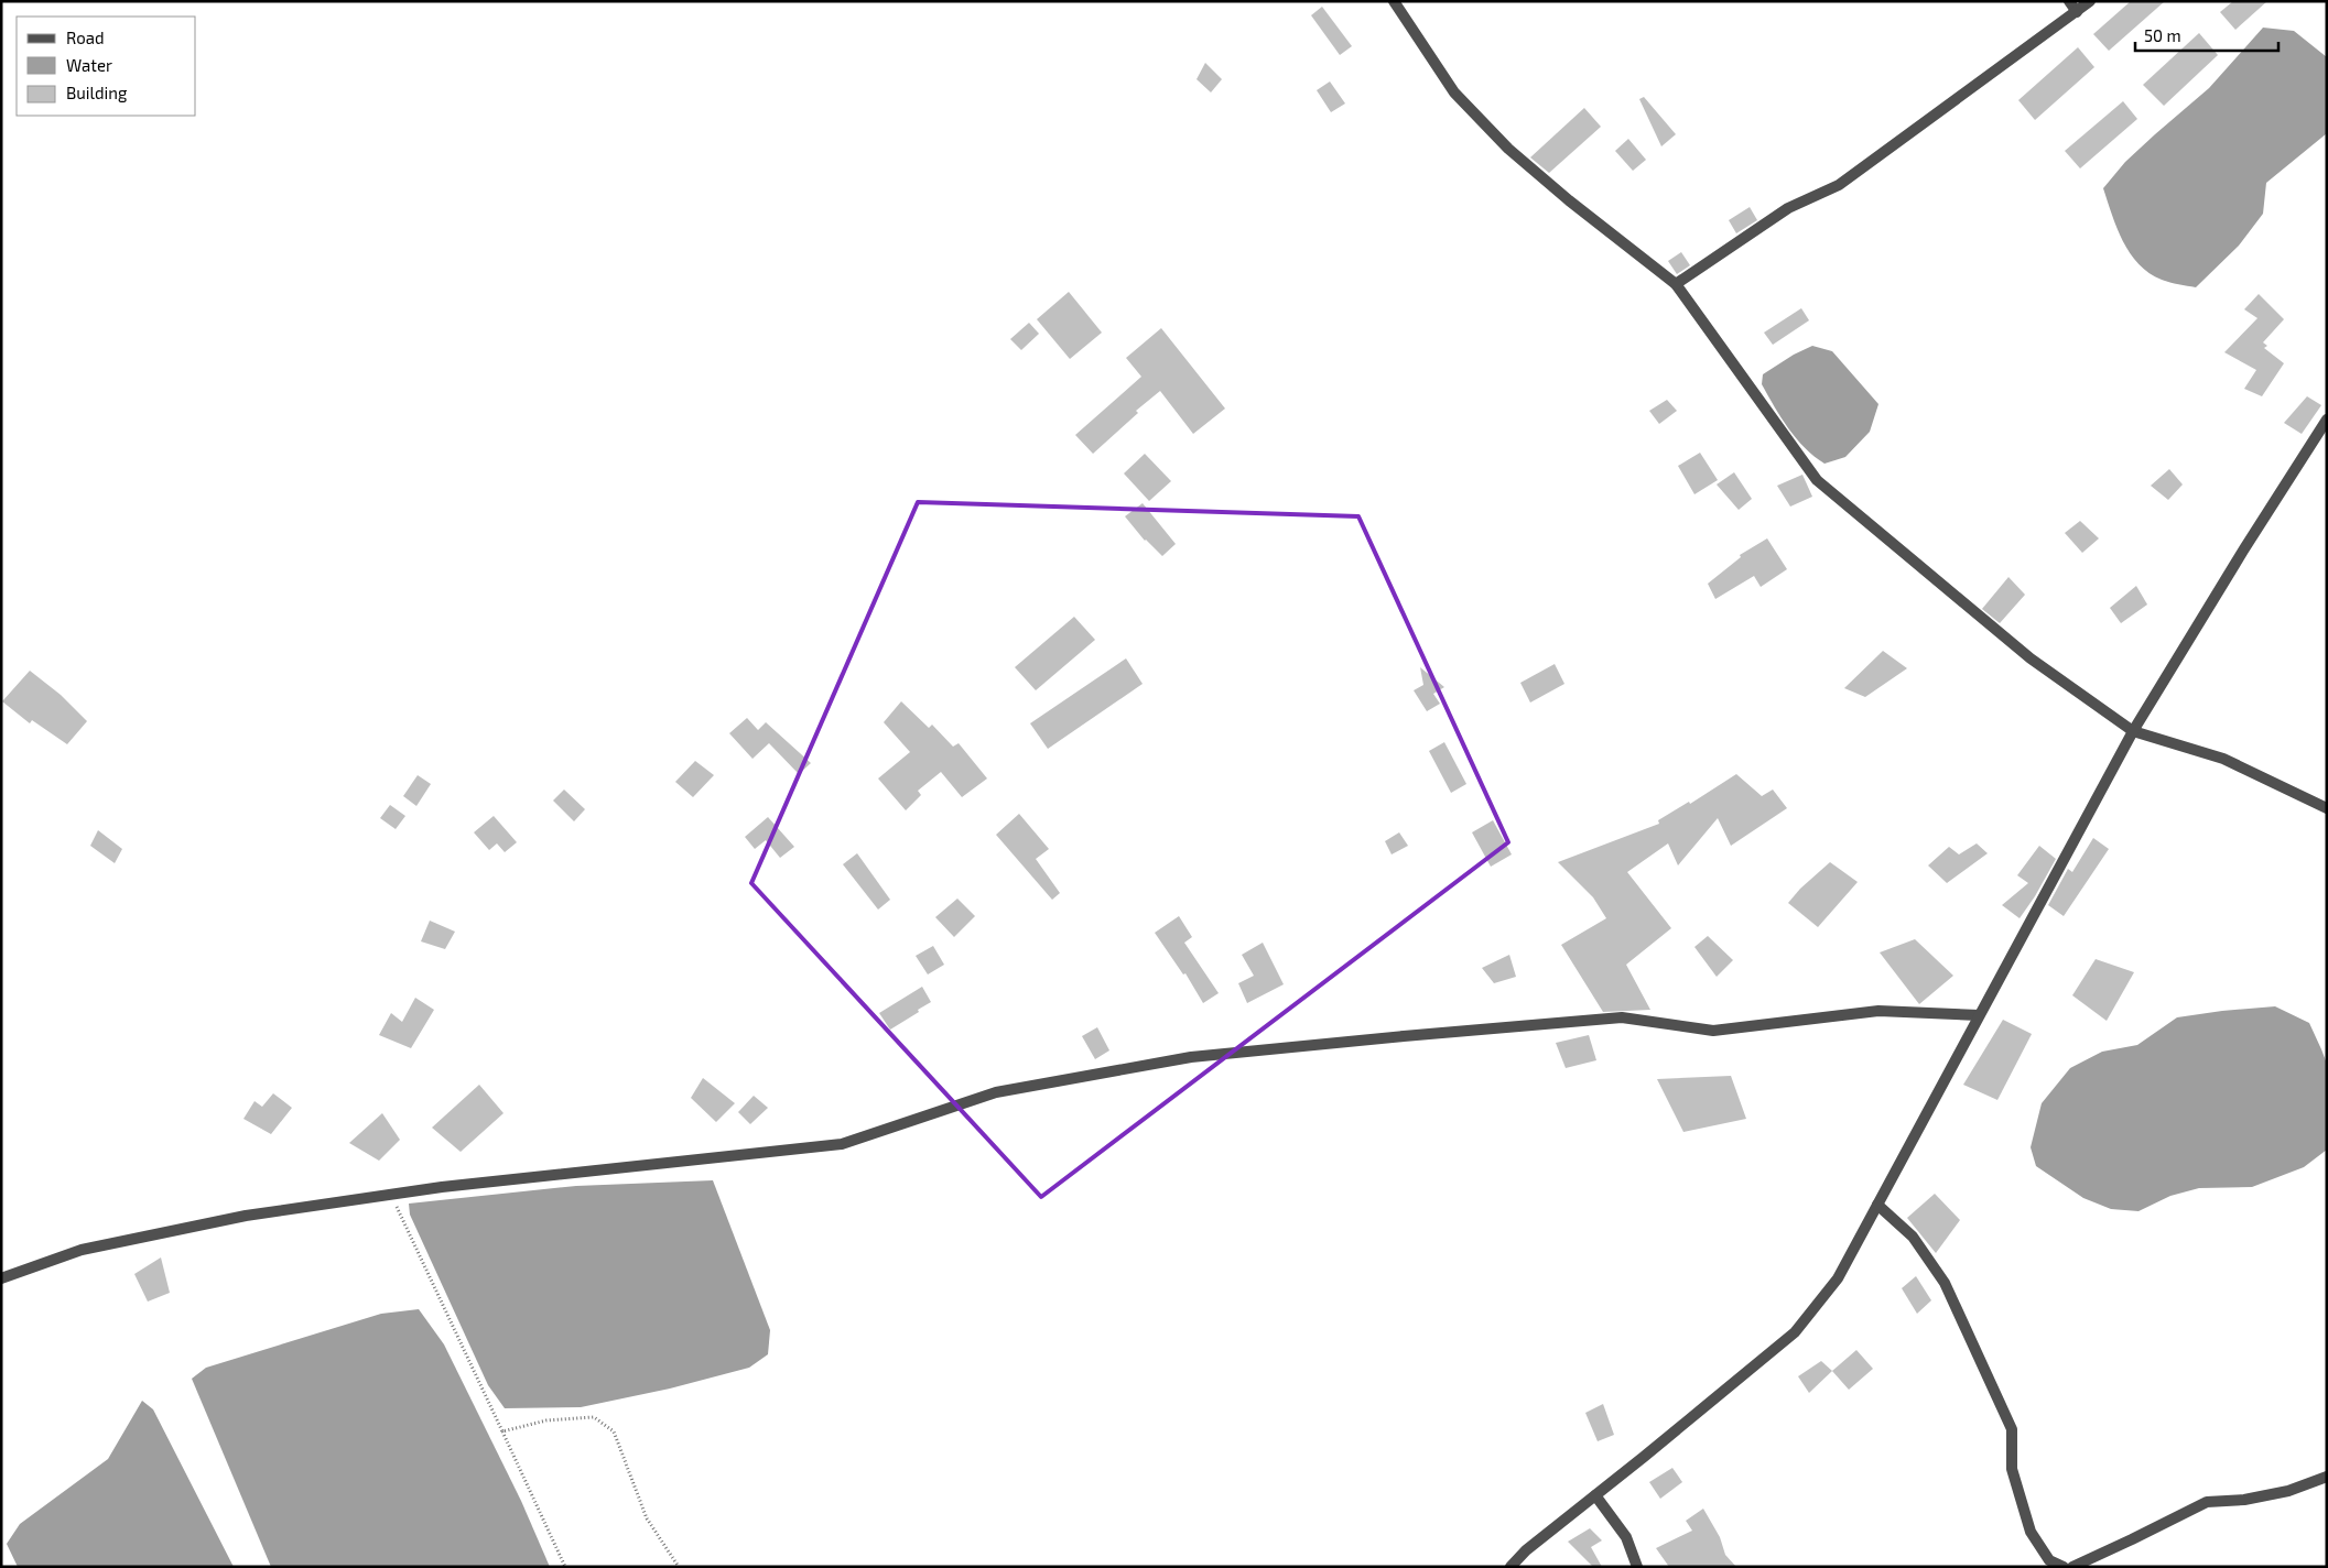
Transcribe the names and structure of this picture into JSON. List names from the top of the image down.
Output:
{
  "legend": ["Road", "Water", "Building"],
  "scale_bar": "50 m"
}
